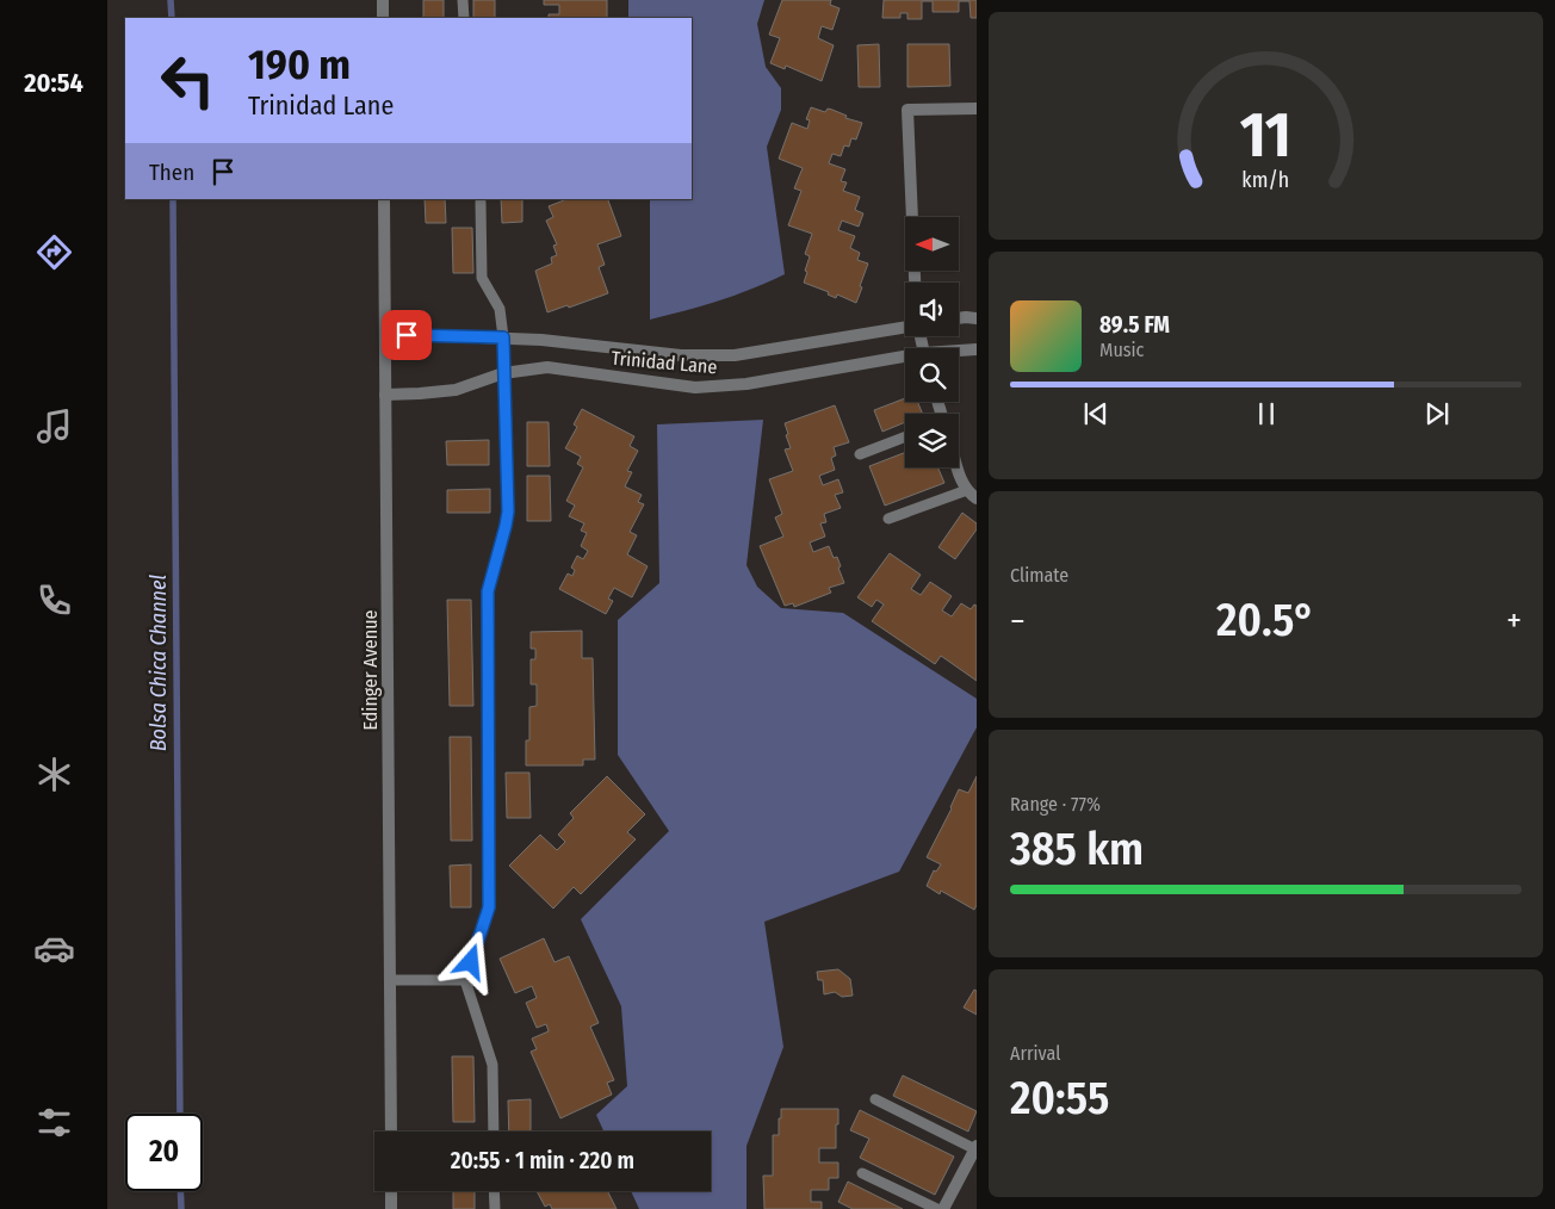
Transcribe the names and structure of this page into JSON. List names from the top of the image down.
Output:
{
  "streets": {
    "street": ["Trinidad Lane", "Edinger Avenue"]
  },
  "crossings": [
    ["Trinidad Lane", "Edinger Avenue"]
  ],
  "water": ["Bolsa Chica Channel"],
  "north": "left",
  "page": {
    "tabs": "20:54",
    "turn": ["190 m", "Trinidad Lane"],
    "then": "Then",
    "song": ["89.5 FM", "Music"],
    "tile": [
      "Climate",
      ["Range · 77%", "385 km"],
      ["Arrival", "20:55"]
    ],
    "heat": ["−", "20.5°", "+"],
    "limit": "20",
    "trip": "20:55 · 1 min · 220 m",
    "gauge": ["11", "km/h"]
  }
}
